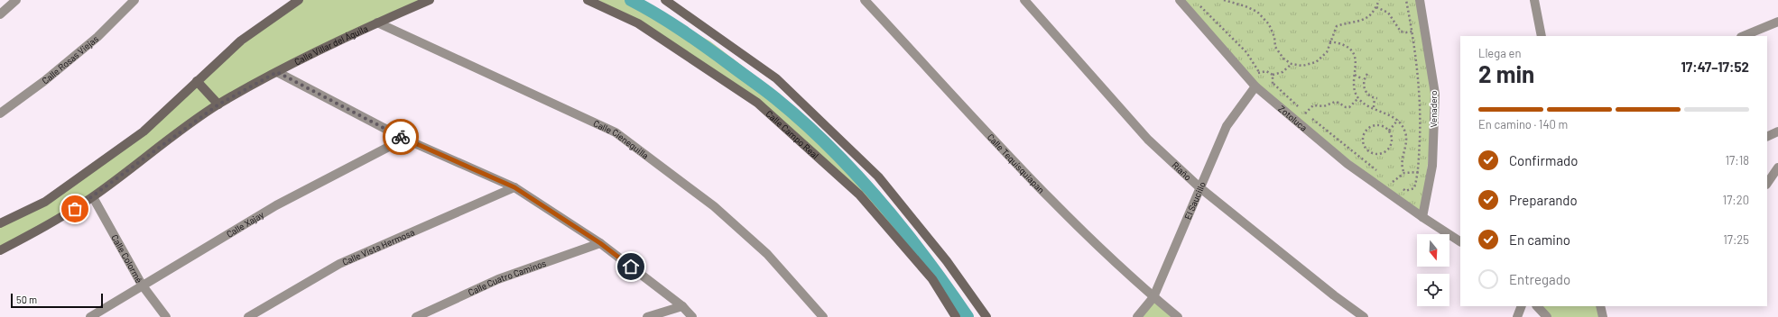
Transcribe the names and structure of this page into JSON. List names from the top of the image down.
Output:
{
  "streets": {
    "street": [
      "Calle Villar del Águila",
      "Calle Rosas Viejas",
      "Venadero",
      "Zotoluca",
      "Calle Campo Real",
      "Calle Cieneguilla",
      "Calle Tequisquiapan",
      "Riaño",
      "El Saucillo",
      "Calle Xajay",
      "Calle Vista Hermosa",
      "Calle Colormé",
      "Calle Cuatro Caminos"
    ]
  },
  "crossings": [
    ["Calle Villar del Águila", "Calle Cieneguilla"],
    ["Calle Villar del Águila", "Calle Colormé"],
    ["Venadero", "Zotoluca"],
    ["Zotoluca", "El Saucillo"],
    ["Calle Tequisquiapan", "El Saucillo"],
    ["Riaño", "El Saucillo"],
    ["Calle Xajay", "Calle Colormé"]
  ],
  "scale_bar": "50 m",
  "north": "bottom",
  "page": {
    "heading": ["2 min", "Llega en", "17:47–17:52"],
    "bar": "En camino · 140 m",
    "list": [
      ["Confirmado", "17:18"],
      ["Preparando", "17:20"],
      ["En camino", "17:25"],
      "Entregado"
    ],
    "scale": "50 m"
  }
}
